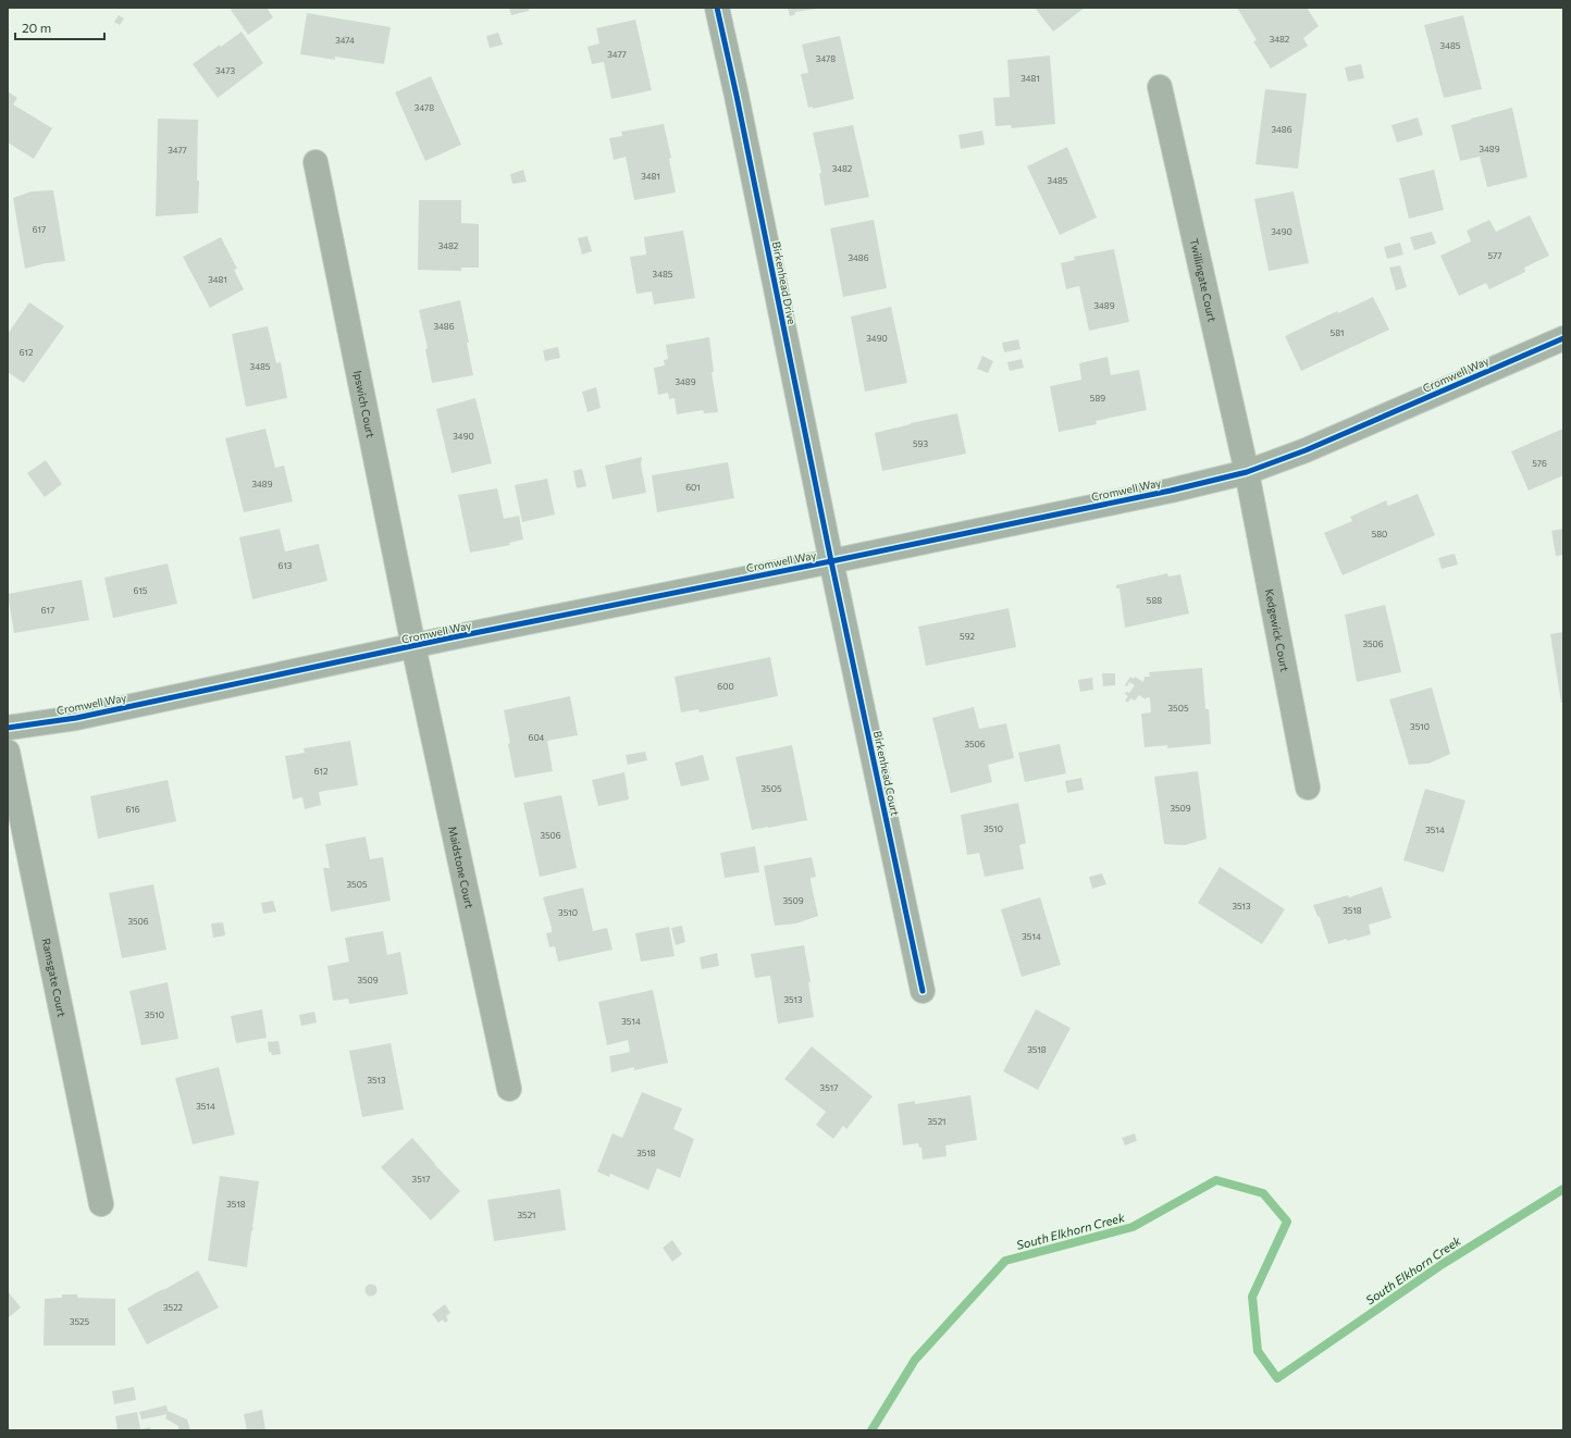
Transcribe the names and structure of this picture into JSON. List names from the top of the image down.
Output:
{
  "streets": {
    "street": [
      "Twillingate Court",
      "Birkenhead Drive",
      "Cromwell Way",
      "Ipswich Court",
      "Kedgewick Court",
      "Birkenhead Court",
      "Maidstone Court",
      "Ramsgate Court"
    ]
  },
  "crossings": [
    ["Twillingate Court", "Cromwell Way"],
    ["Twillingate Court", "Kedgewick Court"],
    ["Birkenhead Drive", "Cromwell Way"],
    ["Birkenhead Drive", "Birkenhead Court"],
    ["Cromwell Way", "Ipswich Court"],
    ["Cromwell Way", "Kedgewick Court"],
    ["Cromwell Way", "Birkenhead Court"],
    ["Cromwell Way", "Maidstone Court"],
    ["Ipswich Court", "Maidstone Court"]
  ],
  "water": ["South Elkhorn Creek"],
  "house_numbers": [
    "3482",
    "3474",
    "3485",
    "3477",
    "3478",
    "3473",
    "3481",
    "3478",
    "3486",
    "3489",
    "3477",
    "3482",
    "3481",
    "3485",
    "617",
    "3490",
    "3482",
    "577",
    "3486",
    "3485",
    "3481",
    "3489",
    "3486",
    "581",
    "3490",
    "612",
    "3485",
    "3489",
    "589",
    "3490",
    "593",
    "576",
    "3489",
    "601",
    "580",
    "613",
    "615",
    "588",
    "617",
    "592",
    "3506",
    "600",
    "3505",
    "3510",
    "604",
    "3506",
    "612",
    "3505",
    "3509",
    "616",
    "3510",
    "3514",
    "3506",
    "3505",
    "3509",
    "3513",
    "3518",
    "3510",
    "3506",
    "3514",
    "3509",
    "3513",
    "3510",
    "3514",
    "3518",
    "3513",
    "3517",
    "3514",
    "3521",
    "3518",
    "3517",
    "3518",
    "3521",
    "3522",
    "3525"
  ],
  "scale_bar": "20 m"
}
